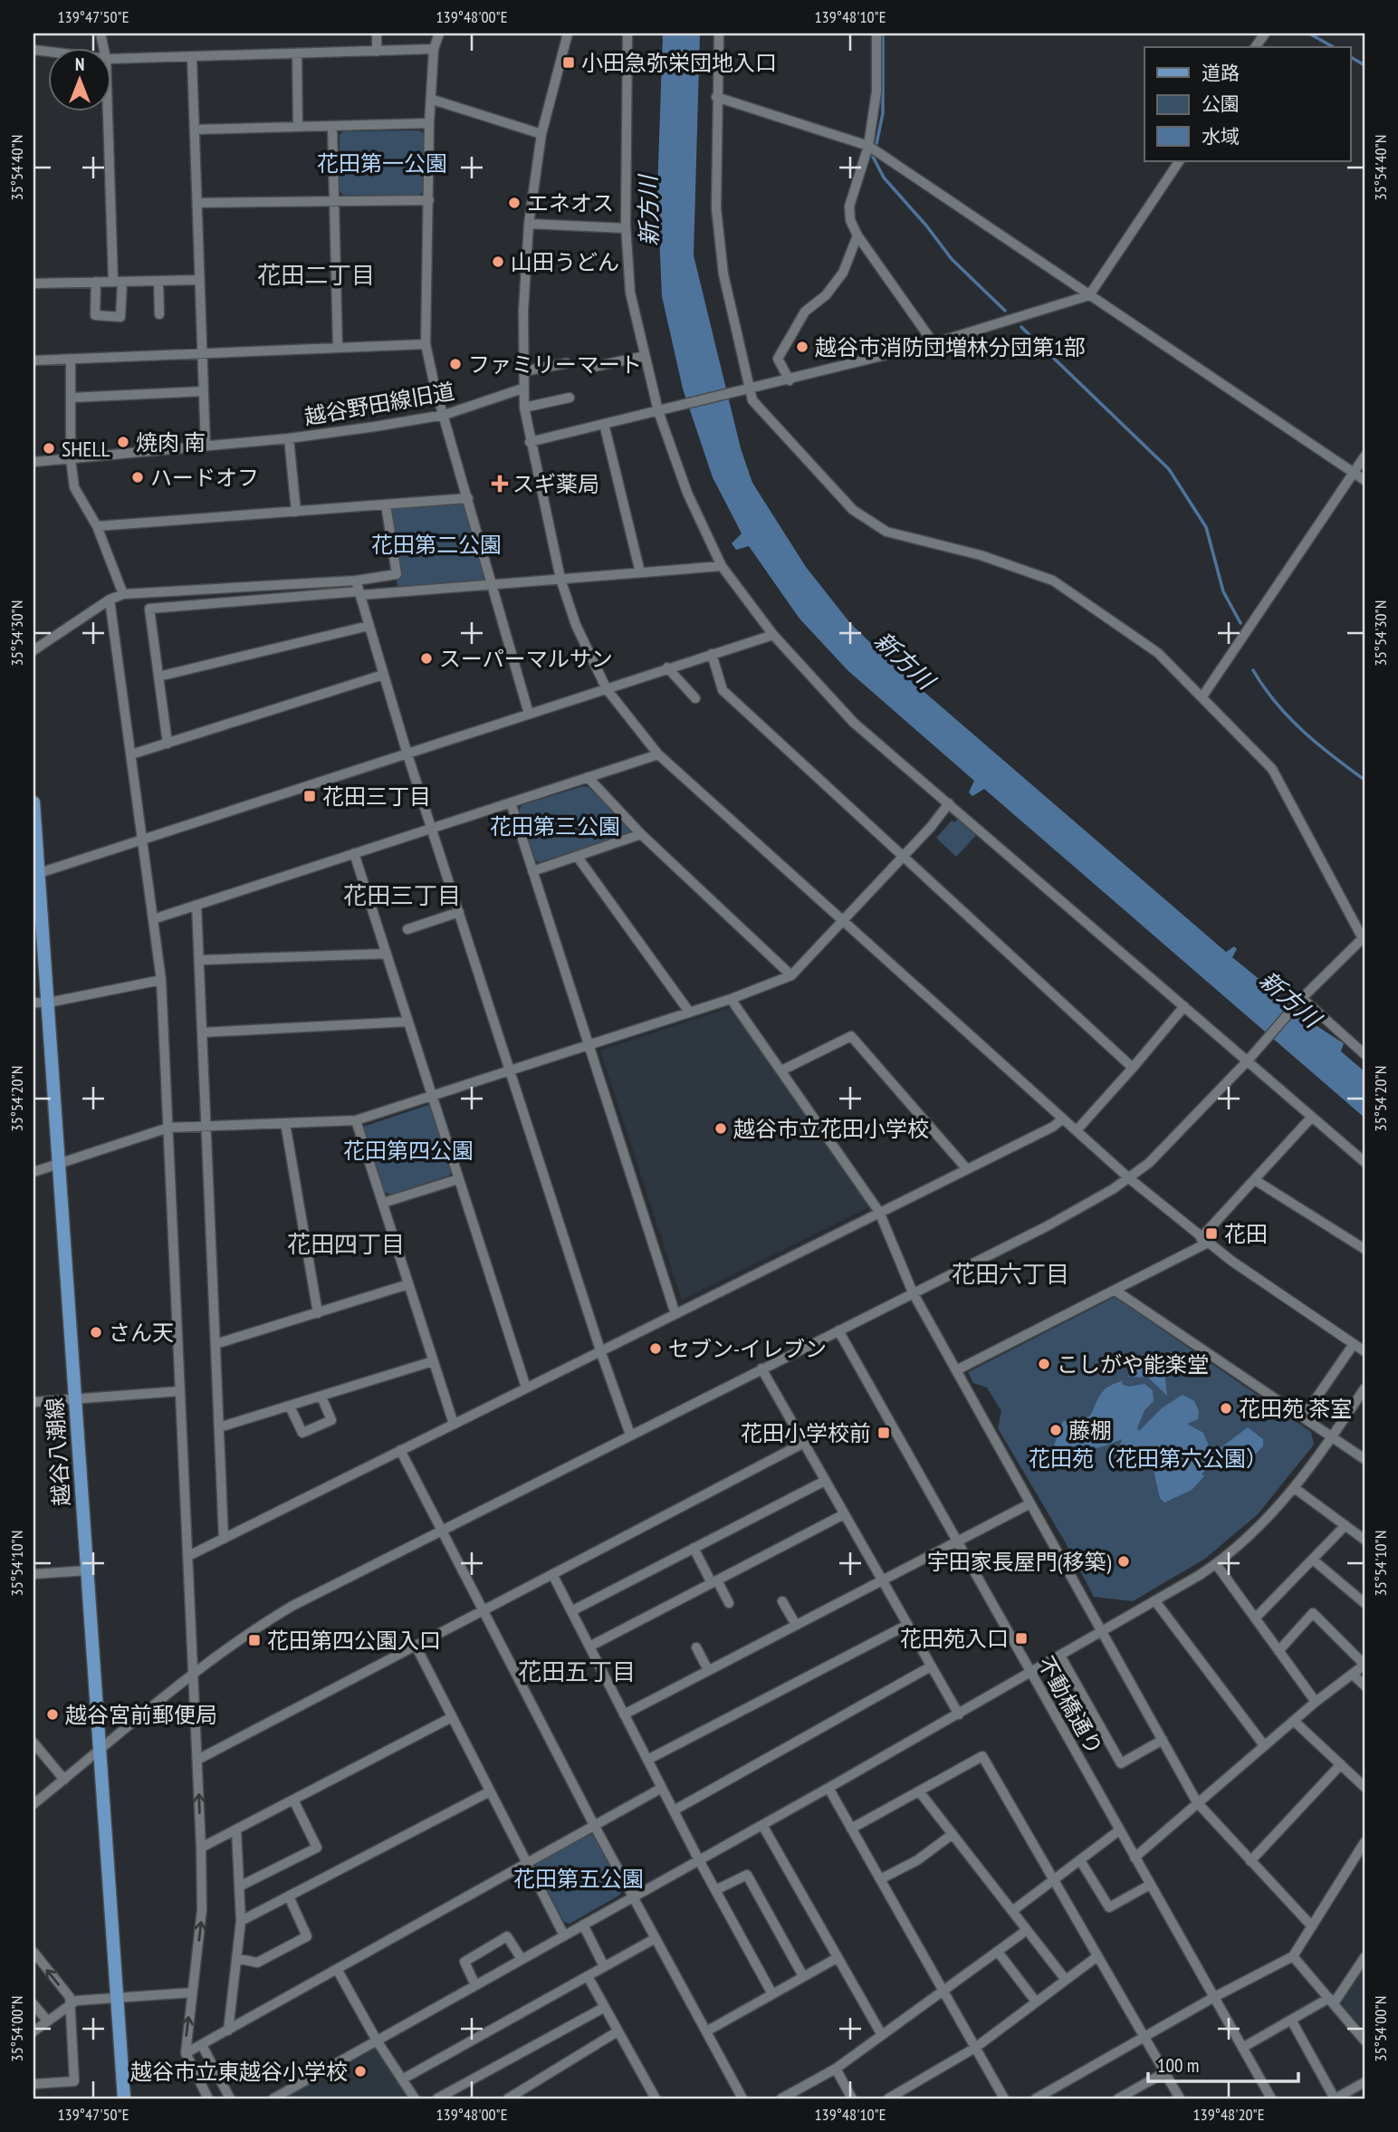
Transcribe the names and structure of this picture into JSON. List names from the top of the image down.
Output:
{
  "streets": {
    "main road": ["越谷八潮線"],
    "street": ["越谷野田線旧道", "不動橋通り"]
  },
  "districts": [
    "花田二丁目",
    "花田三丁目",
    "花田四丁目",
    "花田六丁目",
    "花田五丁目"
  ],
  "water": ["新方川"],
  "parks": [
    "花田第一公園",
    "花田第二公園",
    "花田第三公園",
    "花田第四公園",
    "花田苑（花田第六公園）",
    "花田第五公園"
  ],
  "places": {
    "transit": [
      "小田急弥栄団地入口",
      "花田三丁目",
      "花田",
      "花田小学校前",
      "花田苑入口",
      "花田第四公園入口"
    ],
    "other": [
      "エネオス",
      "山田うどん",
      "越谷市消防団増林分団第1部",
      "ファミリーマート",
      "焼肉 南",
      "SHELL",
      "ハードオフ",
      "スーパーマルサン",
      "越谷市立花田小学校",
      "さん天",
      "セブン-イレブン",
      "こしがや能楽堂",
      "花田苑 茶室",
      "藤棚",
      "宇田家長屋門(移築)",
      "越谷宮前郵便局",
      "越谷市立東越谷小学校"
    ],
    "health": ["スギ薬局"]
  },
  "legend": ["道路", "公園", "水域"],
  "scale_bar": "100 m",
  "north": "top",
  "coordinates": [
    "139°47'50\"E",
    "139°48'00\"E",
    "139°48'10\"E",
    "35°54'40\"N",
    "35°54'30\"N",
    "35°54'20\"N",
    "35°54'10\"N",
    "35°54'00\"N",
    "139°48'20\"E"
  ]
}
